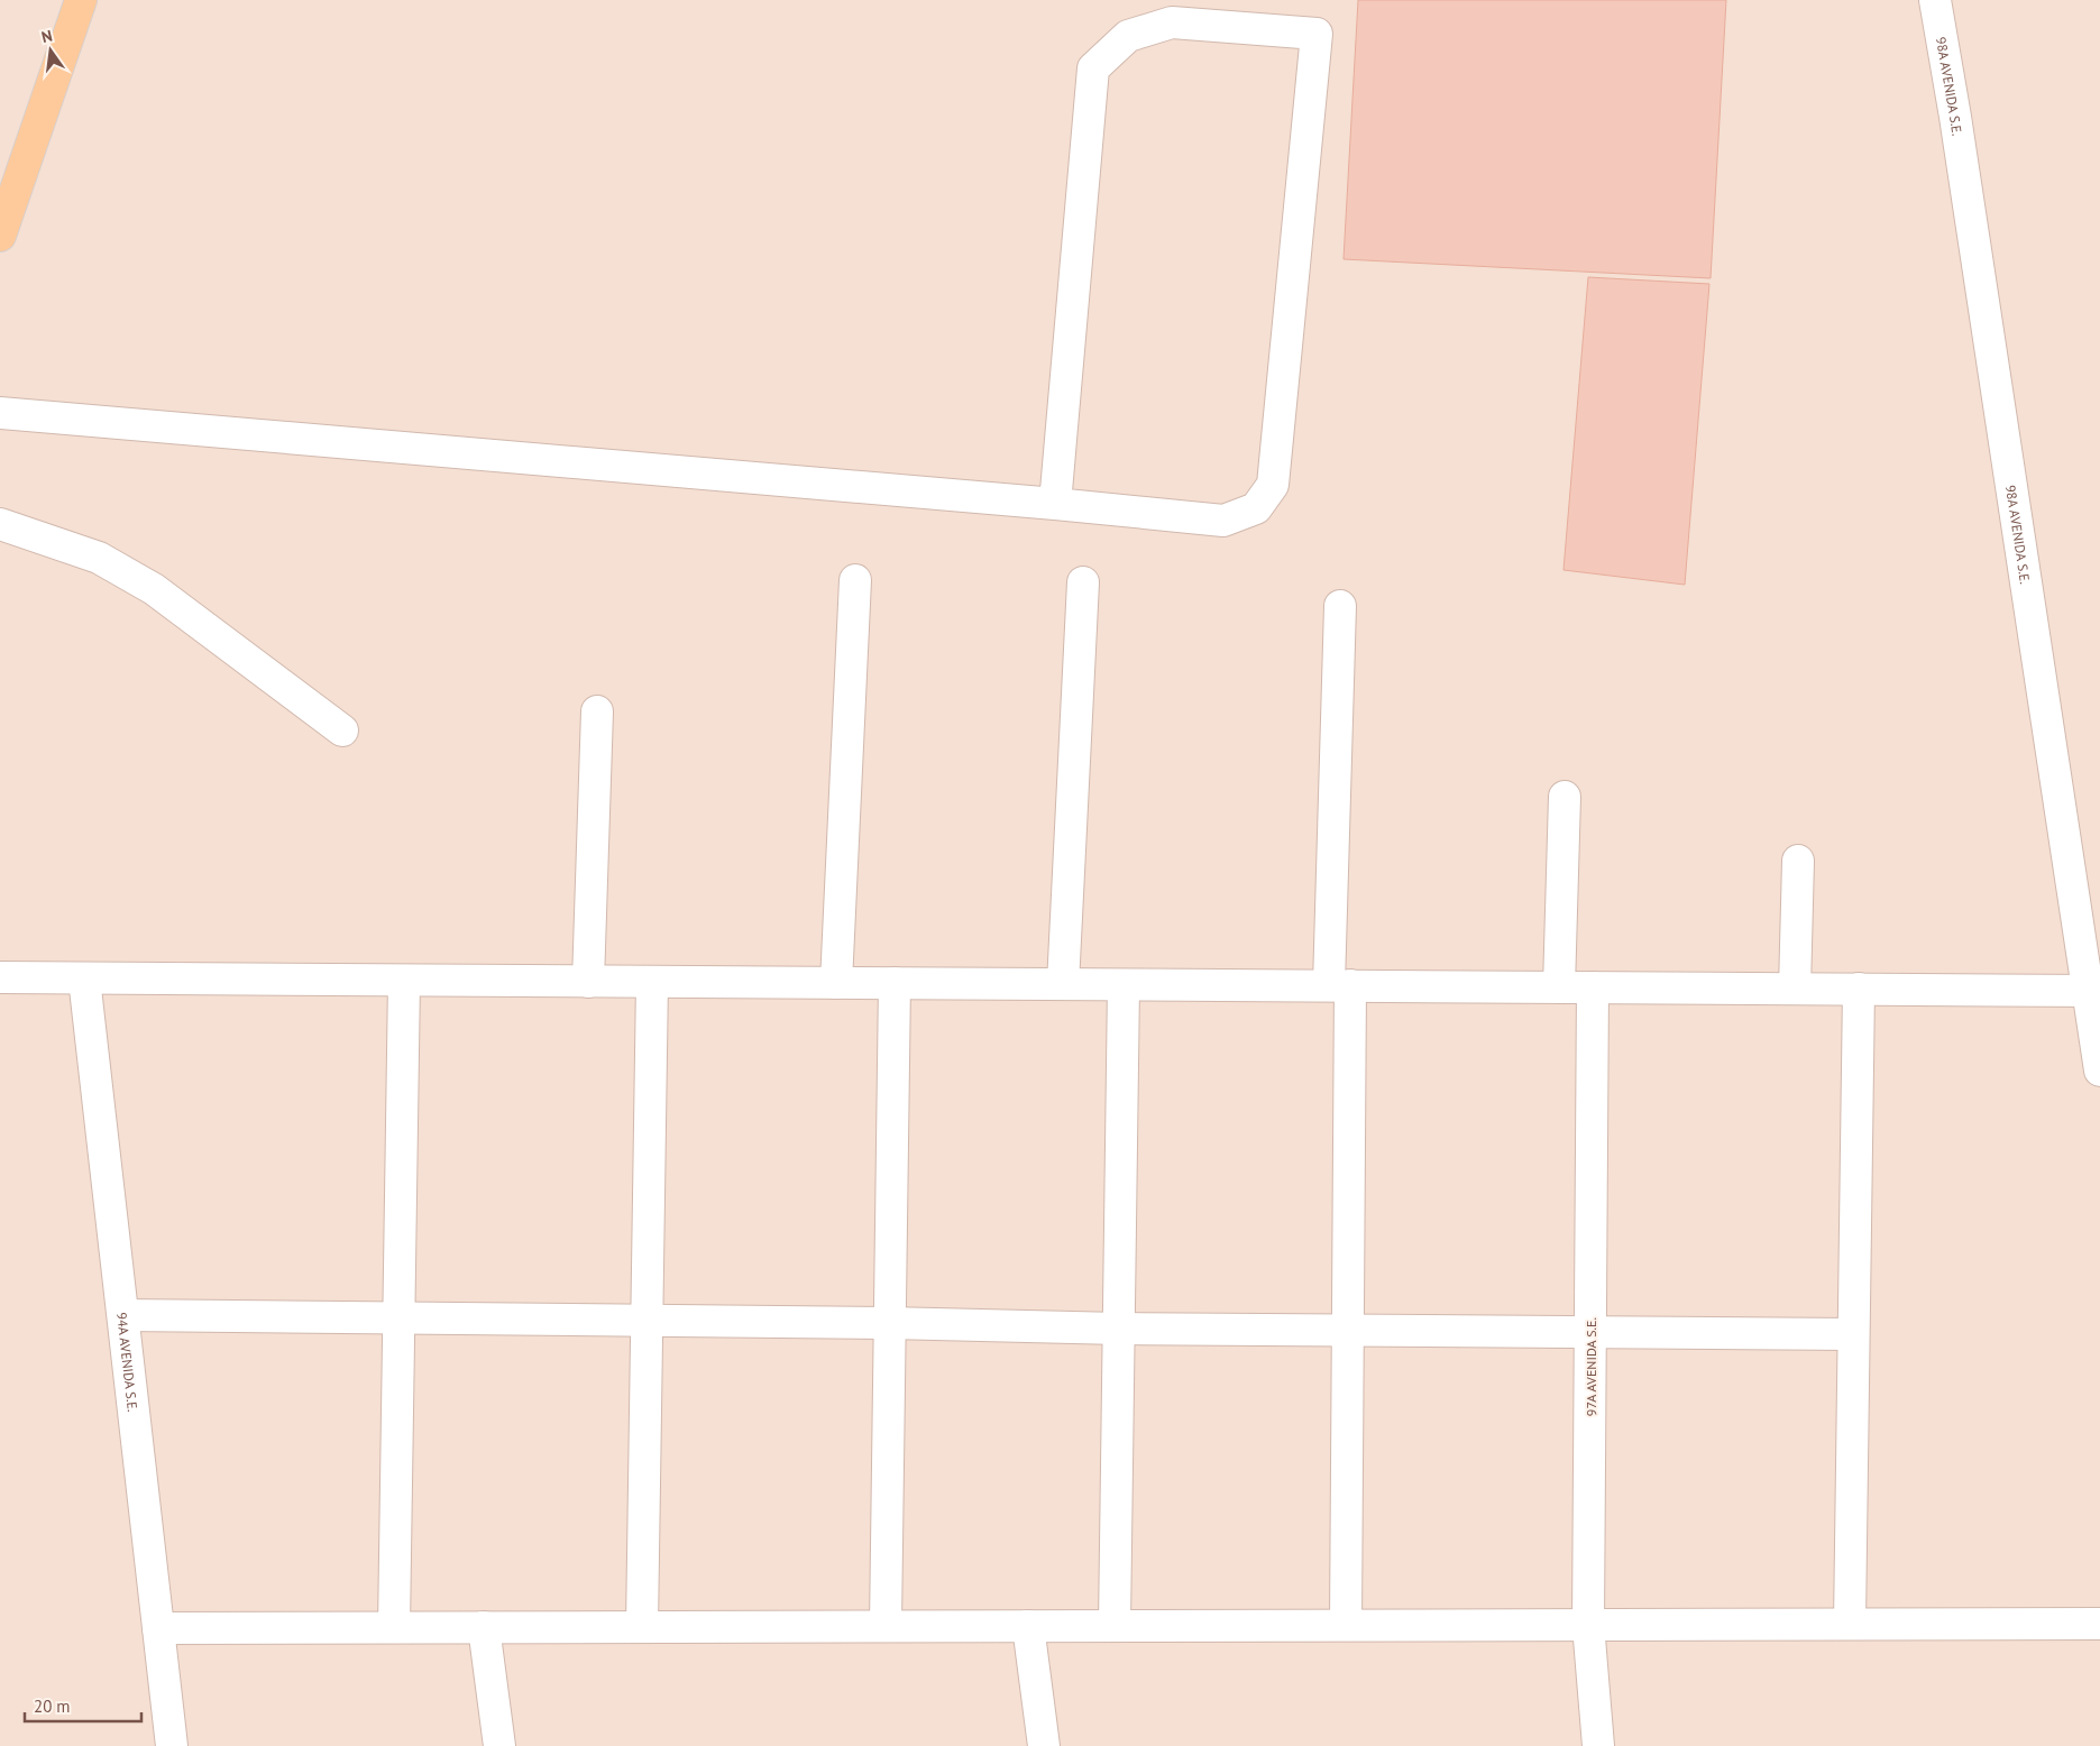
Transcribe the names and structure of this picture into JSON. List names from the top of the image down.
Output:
{
  "streets": {
    "street": ["98A AVENIDA S.E.", "94A AVENIDA S.E.", "97A AVENIDA S.E."]
  },
  "scale_bar": "20 m",
  "north": "top"
}
